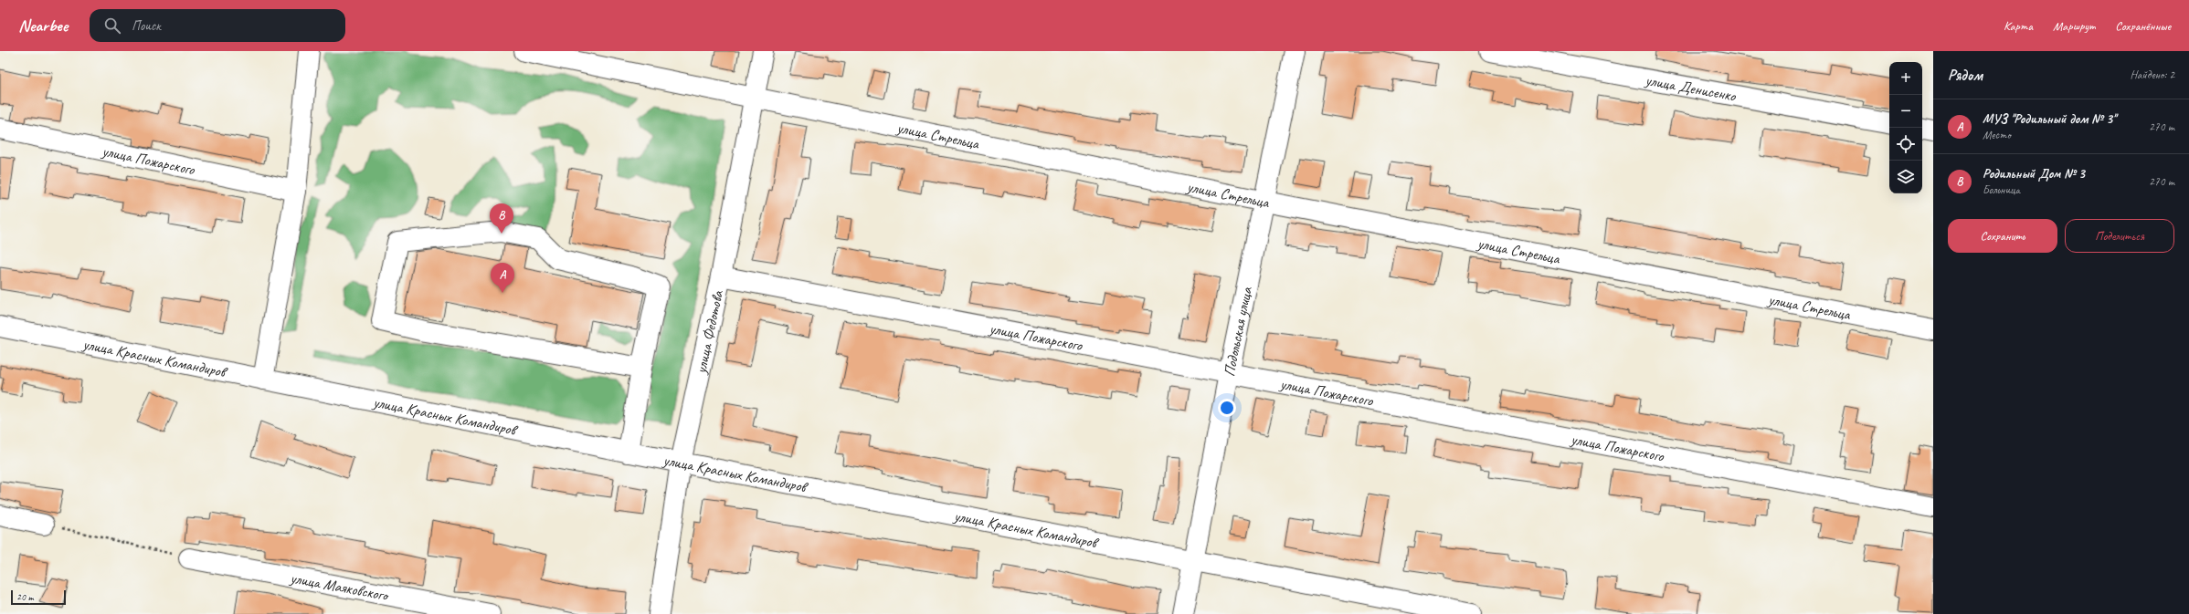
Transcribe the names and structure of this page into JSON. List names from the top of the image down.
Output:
{
  "streets": {
    "street": [
      "улица Денисенко",
      "улица Стрельца",
      "улица Пожарского",
      "улица Федотова",
      "Подольская улица",
      "улица Красных Командиров",
      "улица Маяковского"
    ]
  },
  "crossings": [
    ["улица Стрельца", "улица Федотова"],
    ["улица Стрельца", "Подольская улица"],
    ["улица Пожарского", "улица Федотова"],
    ["улица Пожарского", "Подольская улица"],
    ["улица Федотова", "улица Красных Командиров"],
    ["Подольская улица", "улица Красных Командиров"]
  ],
  "scale_bar": "20 m",
  "page": {
    "header": "Nearbee",
    "search": "Поиск",
    "nav": ["Карта", "Маршрут", "Сохранённые"],
    "heading": ["Рядом", "Найдено: 2"],
    "map_buttons": ["+", "−"],
    "list": [
      {
        "mark": "A",
        "name": "МУЗ \"Родильный дом № 3\"",
        "note": "Место",
        "value": "270 m"
      },
      {
        "mark": "B",
        "name": "Родильный Дом № 3",
        "note": "Больница",
        "value": "270 m"
      }
    ],
    "pins": ["B", "A"],
    "buttons": ["Сохранить", "Поделиться"],
    "scale": "20 m"
  }
}
